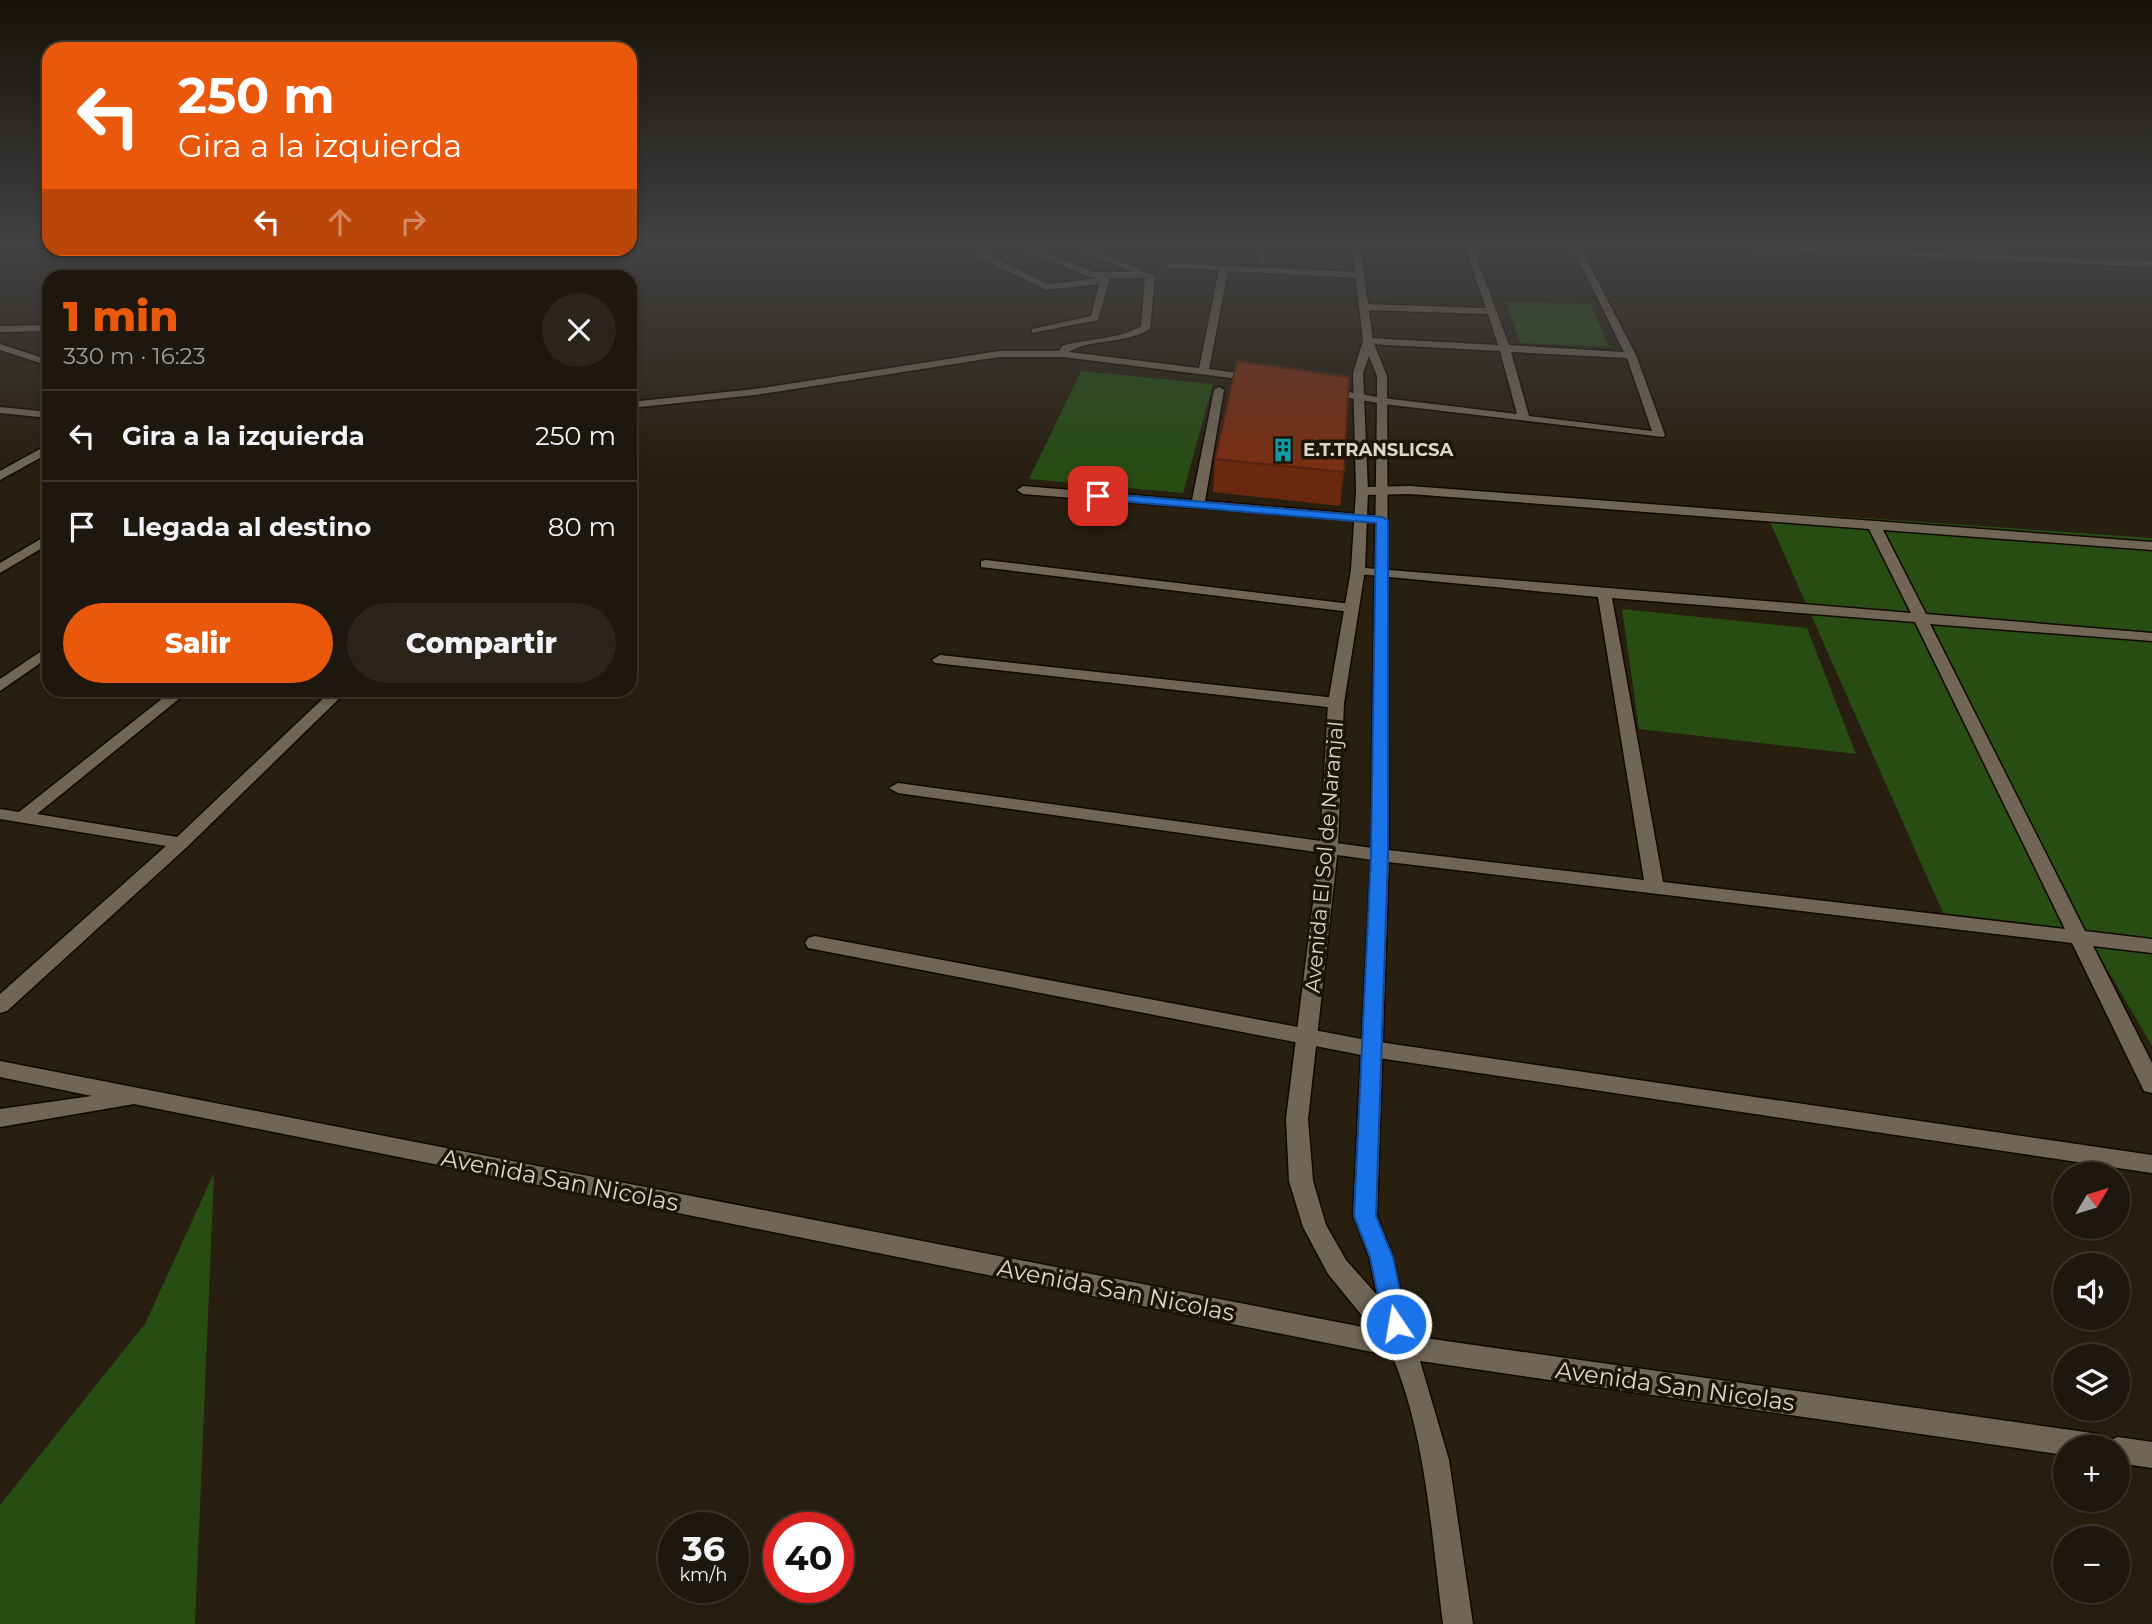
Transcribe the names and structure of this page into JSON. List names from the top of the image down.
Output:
{
  "streets": {
    "street": ["Avenida El Sol de Naranjal", "Avenida San Nicolas"]
  },
  "crossings": [
    ["Avenida El Sol de Naranjal", "Avenida San Nicolas"]
  ],
  "places": {
    "building": ["E.T.TRANSLICSA"]
  },
  "north": "top right",
  "page": {
    "turn": ["250 m", "Gira a la izquierda"],
    "heading": ["1 min", "330 m · 16:23"],
    "list": [
      {
        "name": "Gira a la izquierda",
        "value": "250 m"
      },
      {
        "name": "Llegada al destino",
        "value": "80 m"
      }
    ],
    "buttons": ["Salir", "Compartir"],
    "map_buttons": ["+", "−"],
    "speed": "36 km/h",
    "limit": "40"
  }
}
